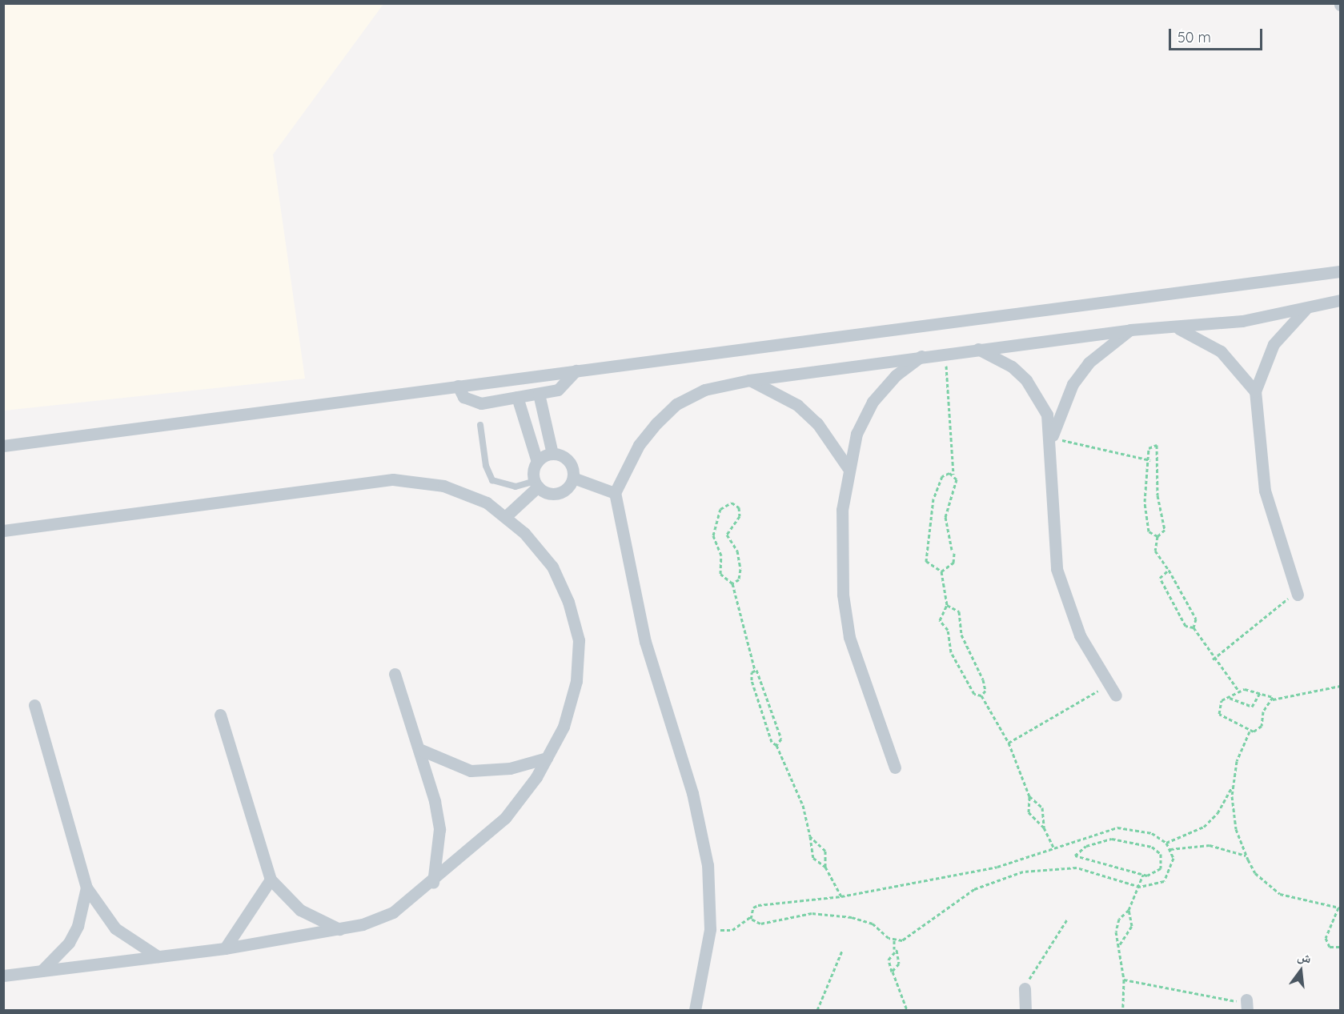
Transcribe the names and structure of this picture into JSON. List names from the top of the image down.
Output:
{
  "scale_bar": "50 m",
  "north": "top"
}
